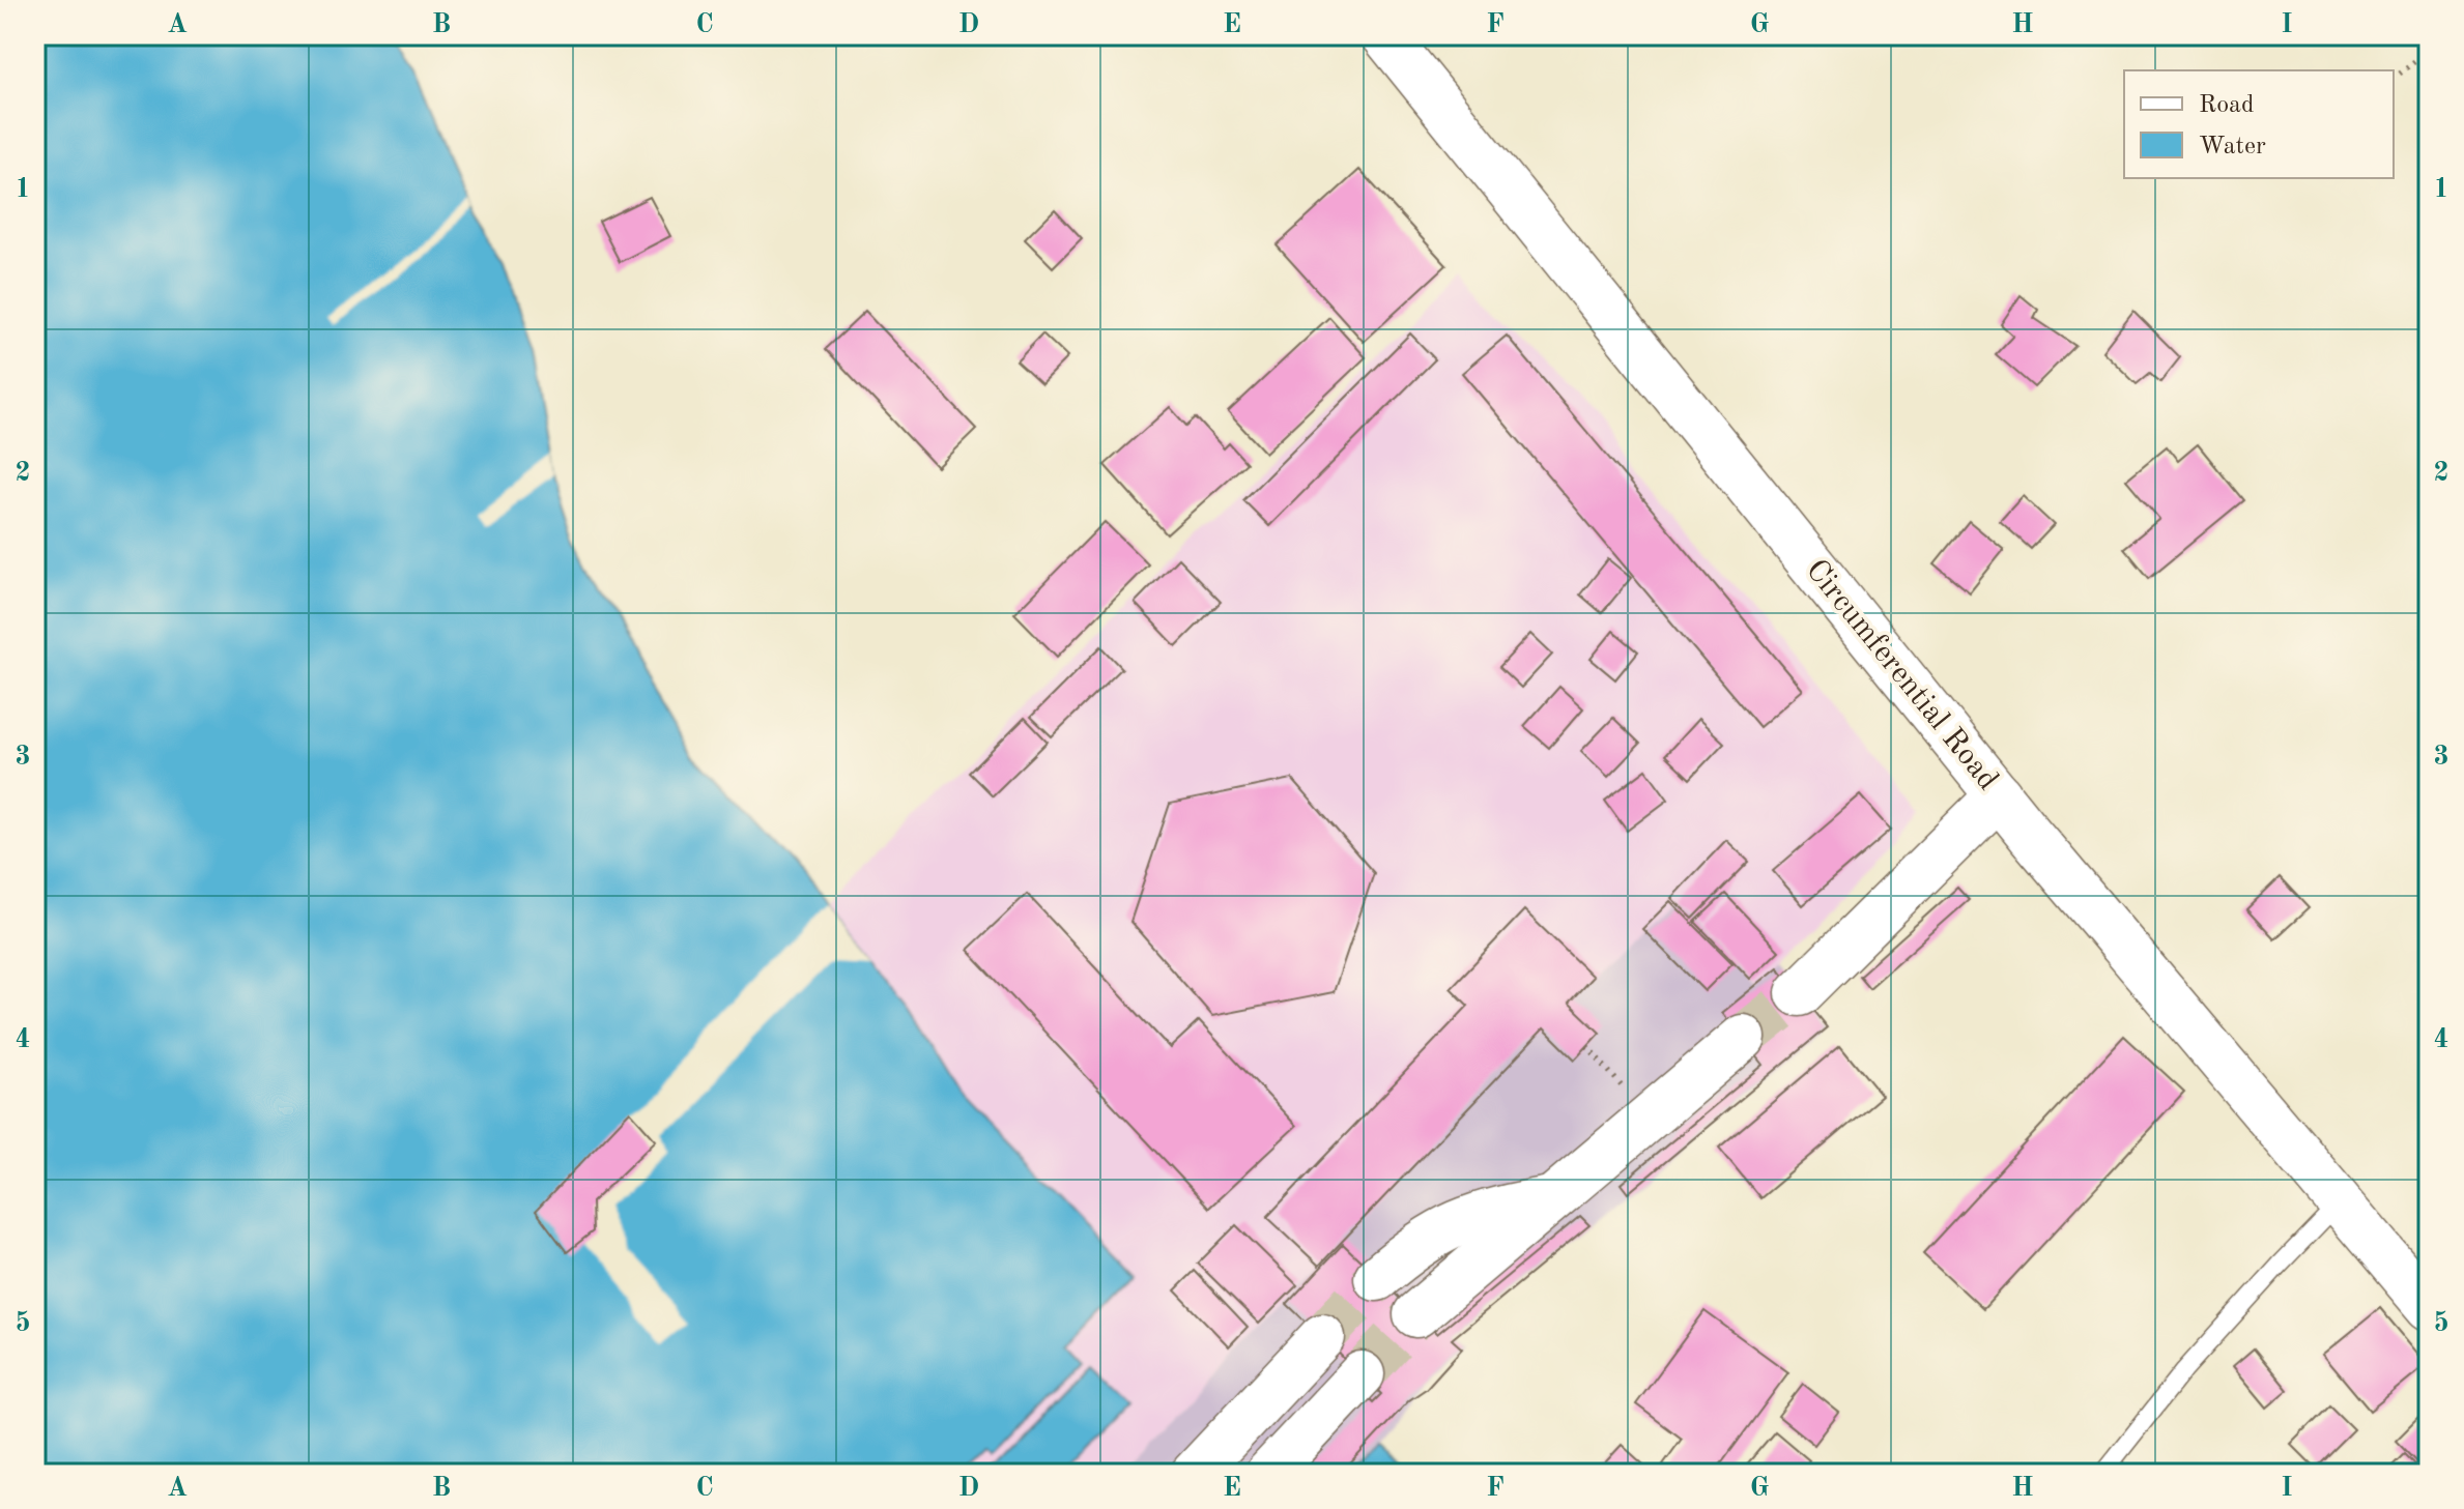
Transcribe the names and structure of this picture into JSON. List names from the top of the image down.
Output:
{
  "streets": {
    "main road": ["Circumferential Road"]
  },
  "legend": ["Road", "Water"],
  "grid": {
    "columns": [
      "A",
      "B",
      "C",
      "D",
      "E",
      "F",
      "G",
      "H",
      "I"
    ],
    "rows": [
      "1",
      "2",
      "3",
      "4",
      "5"
    ]
  }
}
